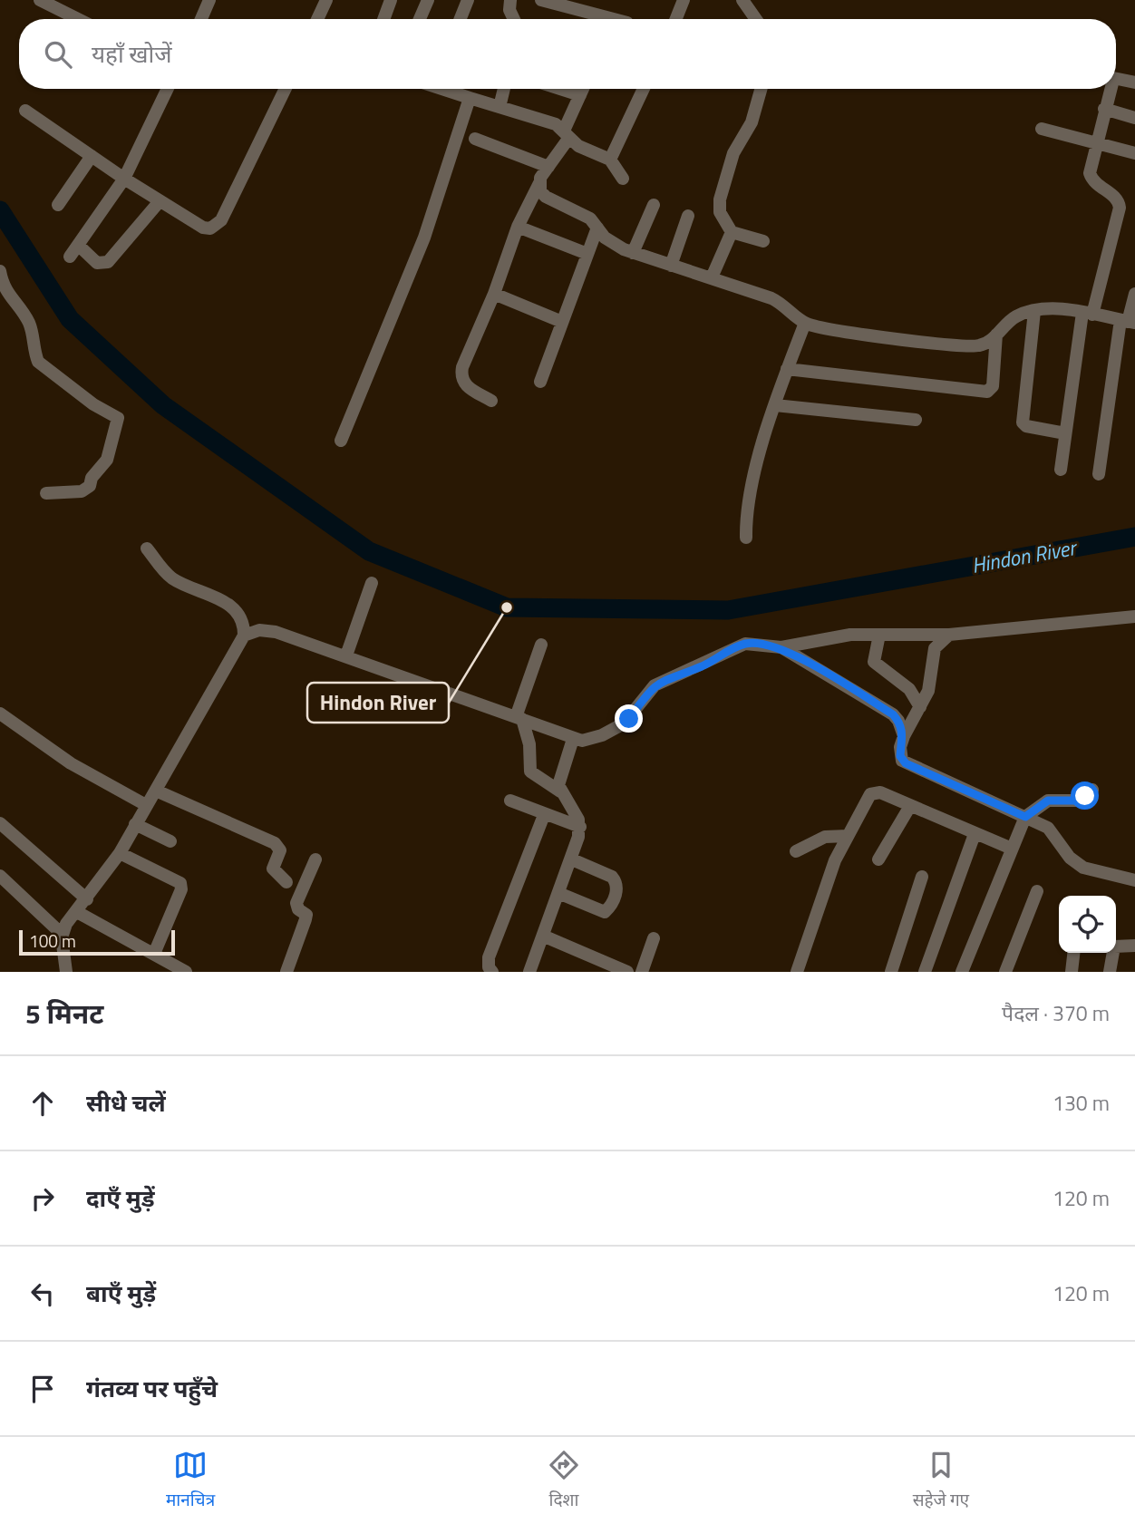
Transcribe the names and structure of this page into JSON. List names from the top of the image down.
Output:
{
  "water": ["Hindon River"],
  "places": ["Hindon River"],
  "scale_bar": "100 m",
  "page": {
    "search": "यहाँ खोजें",
    "scale": "100 m",
    "heading": ["5 मिनट", "पैदल · 370 m"],
    "list": [
      ["सीधे चलें", "130 m"],
      ["दाएँ मुड़ें", "120 m"],
      ["बाएँ मुड़ें", "120 m"],
      "गंतव्य पर पहुँचे"
    ],
    "nav": ["मानचित्र", "दिशा", "सहेजे गए"]
  }
}
